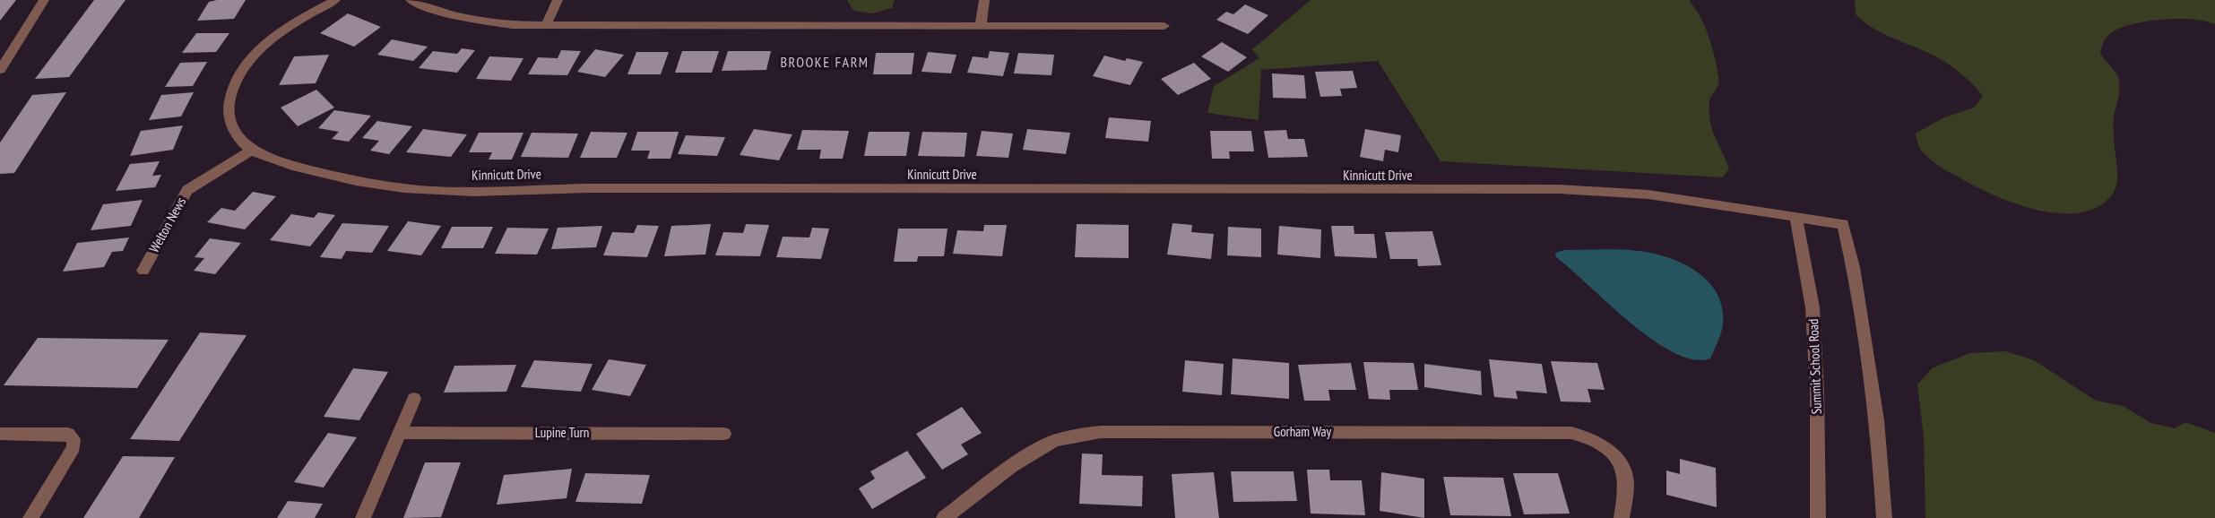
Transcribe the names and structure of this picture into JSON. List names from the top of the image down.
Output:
{
  "streets": {
    "street": [
      "Kinnicutt Drive",
      "Welton News",
      "Summit School Road",
      "Gorham Way",
      "Lupine Turn"
    ]
  },
  "crossings": [
    ["Kinnicutt Drive", "Welton News"],
    ["Kinnicutt Drive", "Summit School Road"]
  ],
  "districts": ["BROOKE FARM"]
}
